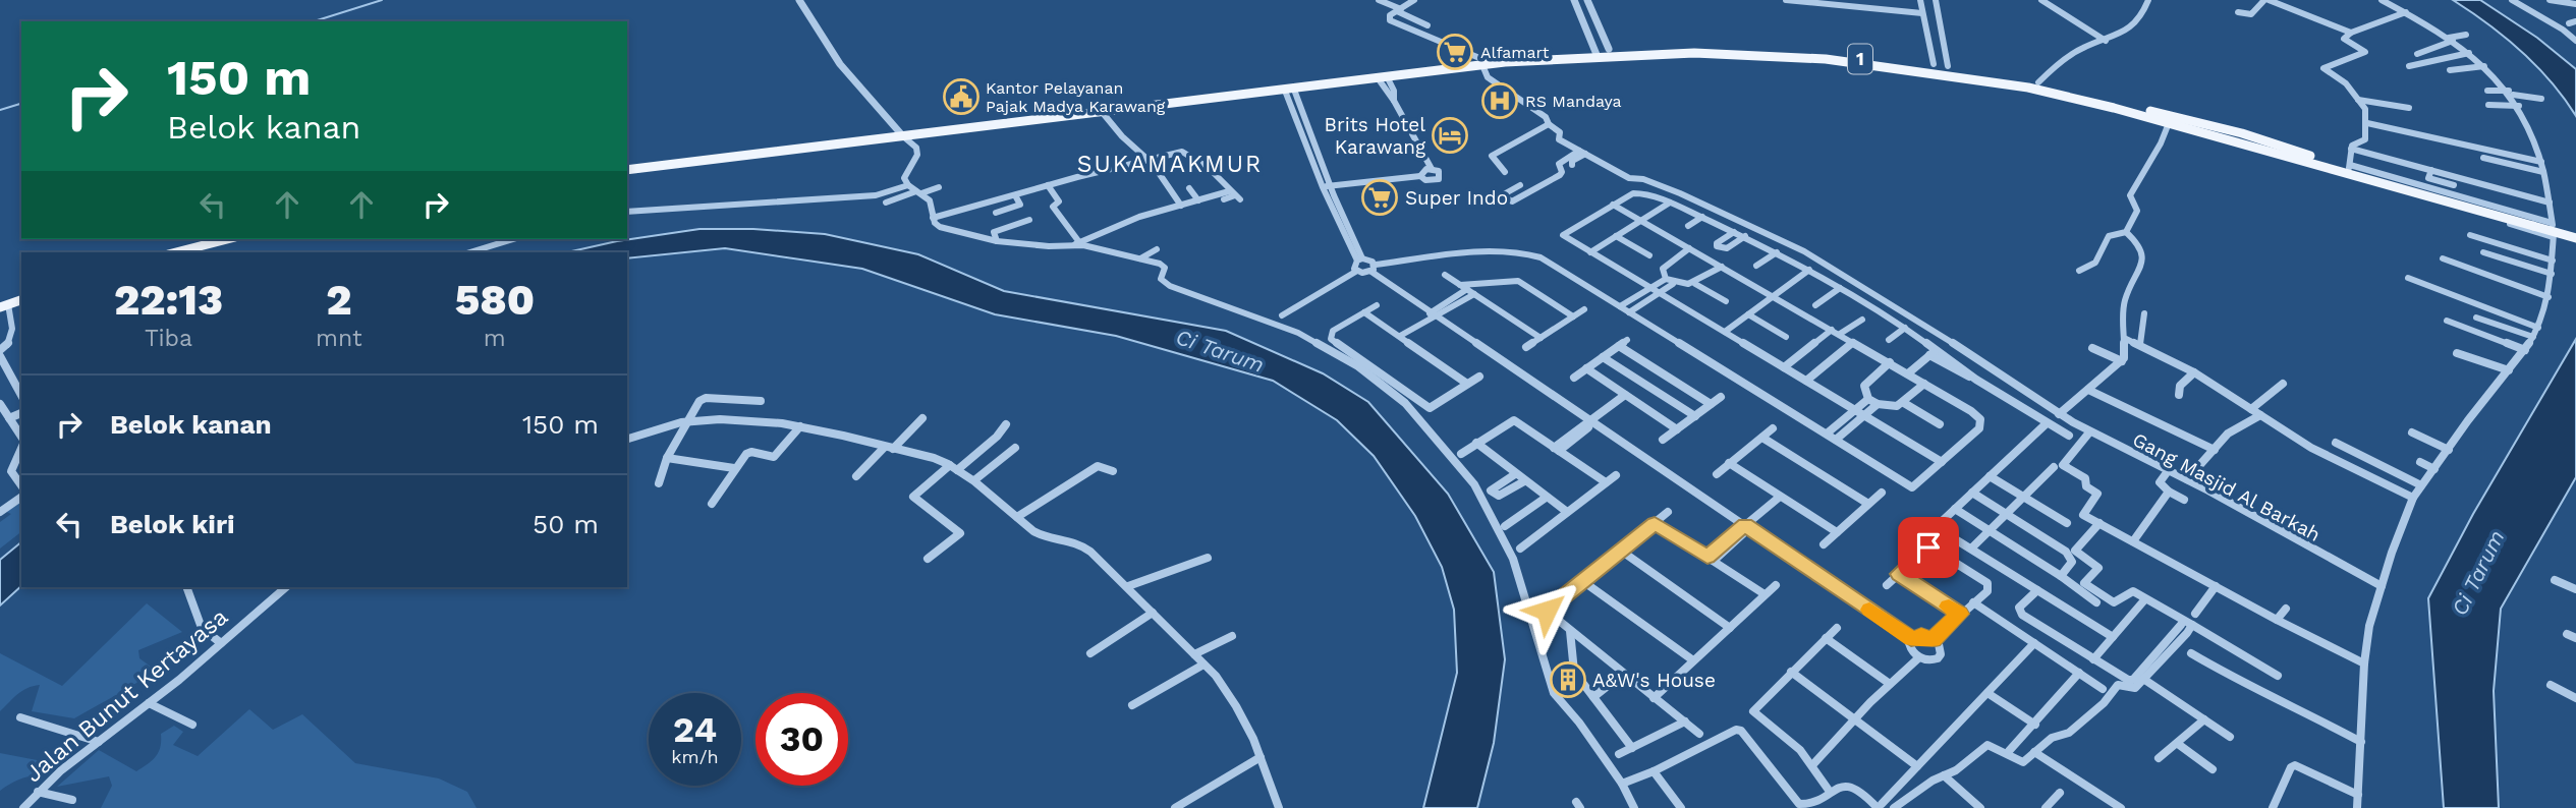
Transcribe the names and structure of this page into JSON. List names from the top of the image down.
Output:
{
  "streets": {
    "main road": ["1"],
    "street": ["Gang Masjid Al Barkah", "Jalan Bunut Kertayasa"]
  },
  "crossings": [
    ["1", "Gang Masjid Al Barkah"]
  ],
  "districts": ["SUKAMAKMUR"],
  "water": ["Ci Tarum"],
  "places": {
    "supermarket": ["Alfamart", "Super Indo"],
    "public building": ["Kantor Pelayanan Pajak Madya Karawang"],
    "hospital": ["RS Mandaya"],
    "hotel": ["Brits Hotel Karawang"],
    "building": ["A&W's House"]
  },
  "page": {
    "turn": ["150 m", "Belok kanan"],
    "eta": [
      "22:13",
      "Tiba",
      "2",
      "mnt",
      "580",
      "m"
    ],
    "list": [
      {
        "name": "Belok kanan",
        "value": "150 m"
      },
      {
        "name": "Belok kiri",
        "value": "50 m"
      }
    ],
    "speed": "24 km/h",
    "limit": "30"
  }
}
